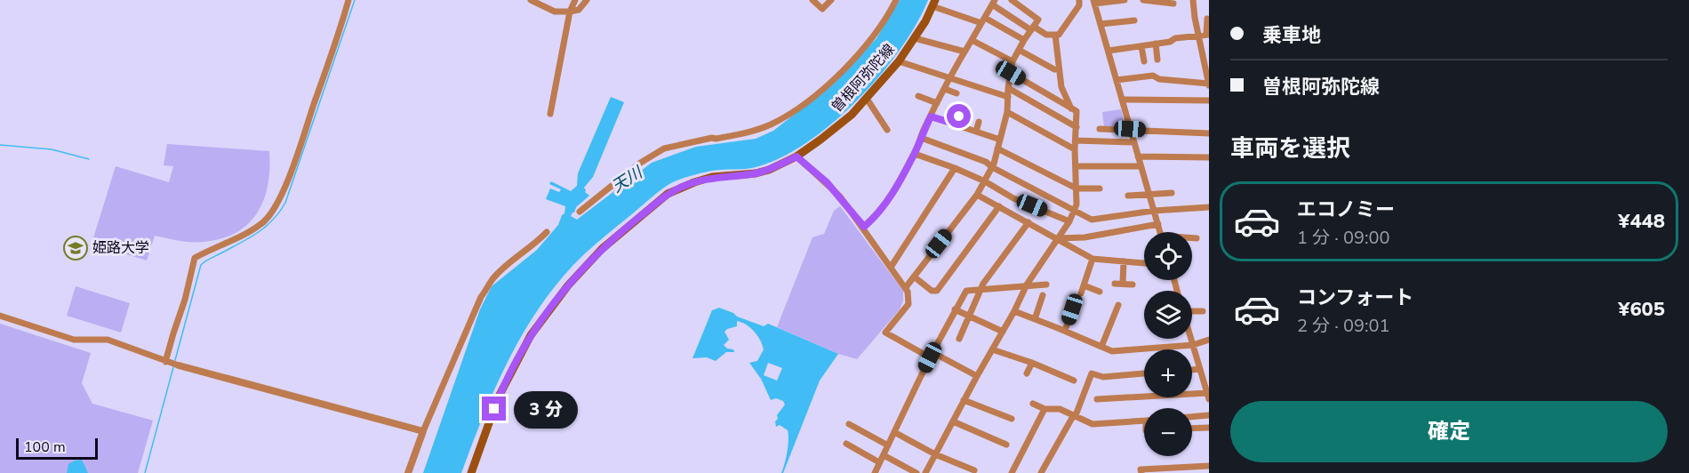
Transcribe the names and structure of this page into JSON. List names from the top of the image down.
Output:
{
  "streets": {
    "main road": ["曽根阿弥陀線"]
  },
  "water": ["天川"],
  "places": {
    "school or university": ["姫路大学"]
  },
  "scale_bar": "100 m",
  "page": {
    "banner": ["乗車地", "曽根阿弥陀線"],
    "heading": "車両を選択",
    "list": [
      {
        "name": "エコノミー",
        "note": "1 分 · 09:00",
        "value": "¥448"
      },
      {
        "name": "コンフォート",
        "note": "2 分 · 09:01",
        "value": "¥605"
      }
    ],
    "map_buttons": ["+", "−"],
    "buttons": "確定",
    "bubble": "3 分",
    "scale": "100 m"
  }
}
